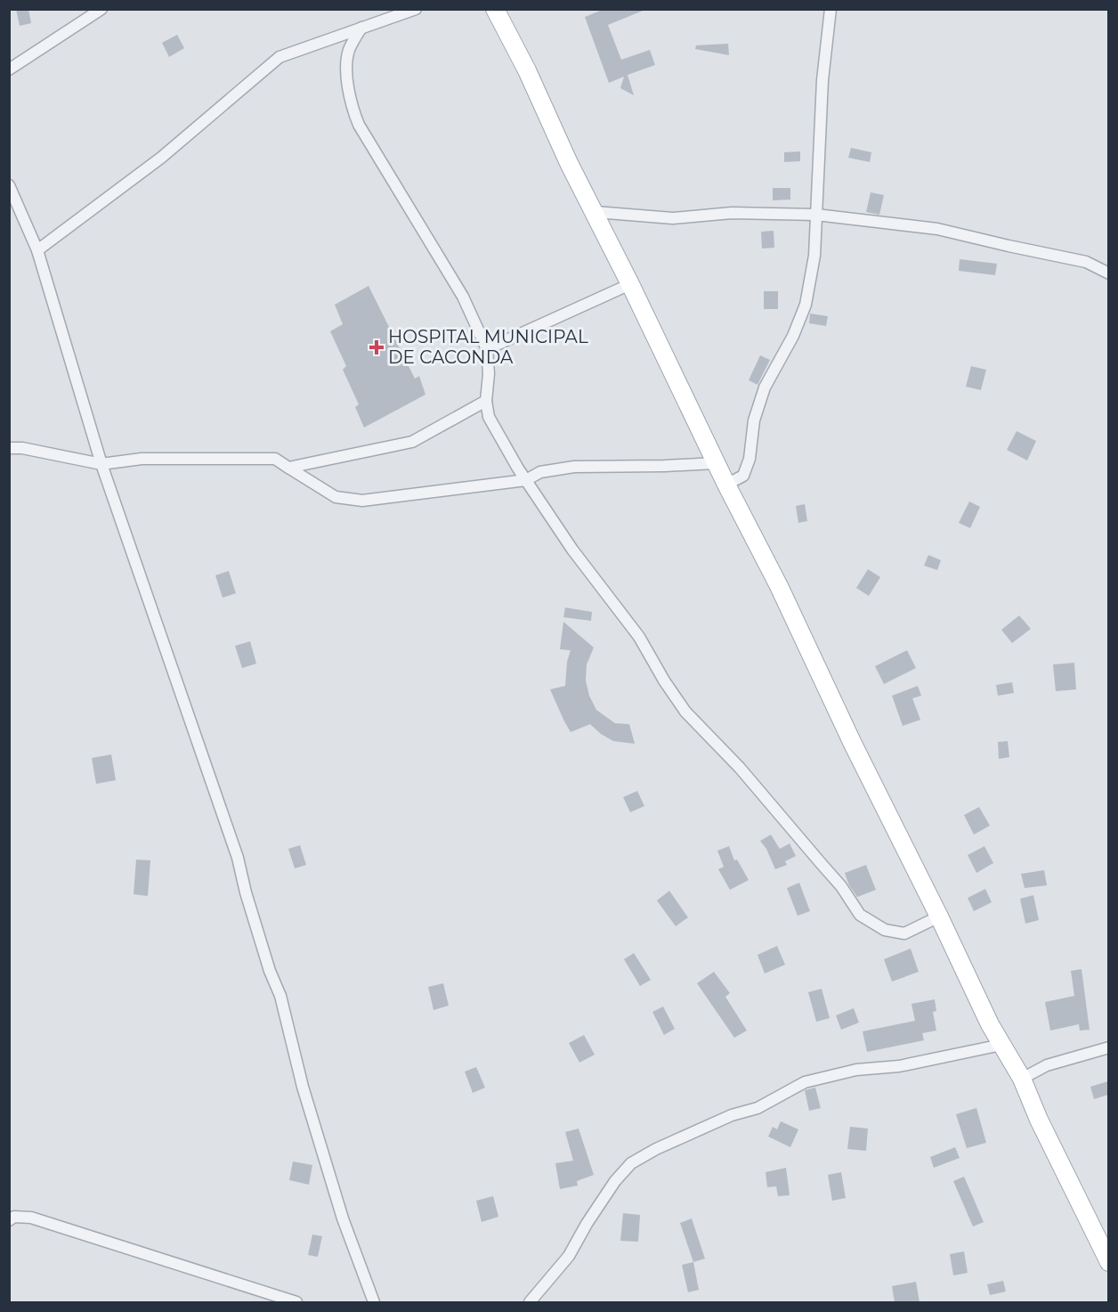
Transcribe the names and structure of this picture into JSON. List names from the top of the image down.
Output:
{
  "places": {
    "health": ["HOSPITAL MUNICIPAL DE CACONDA"]
  }
}
